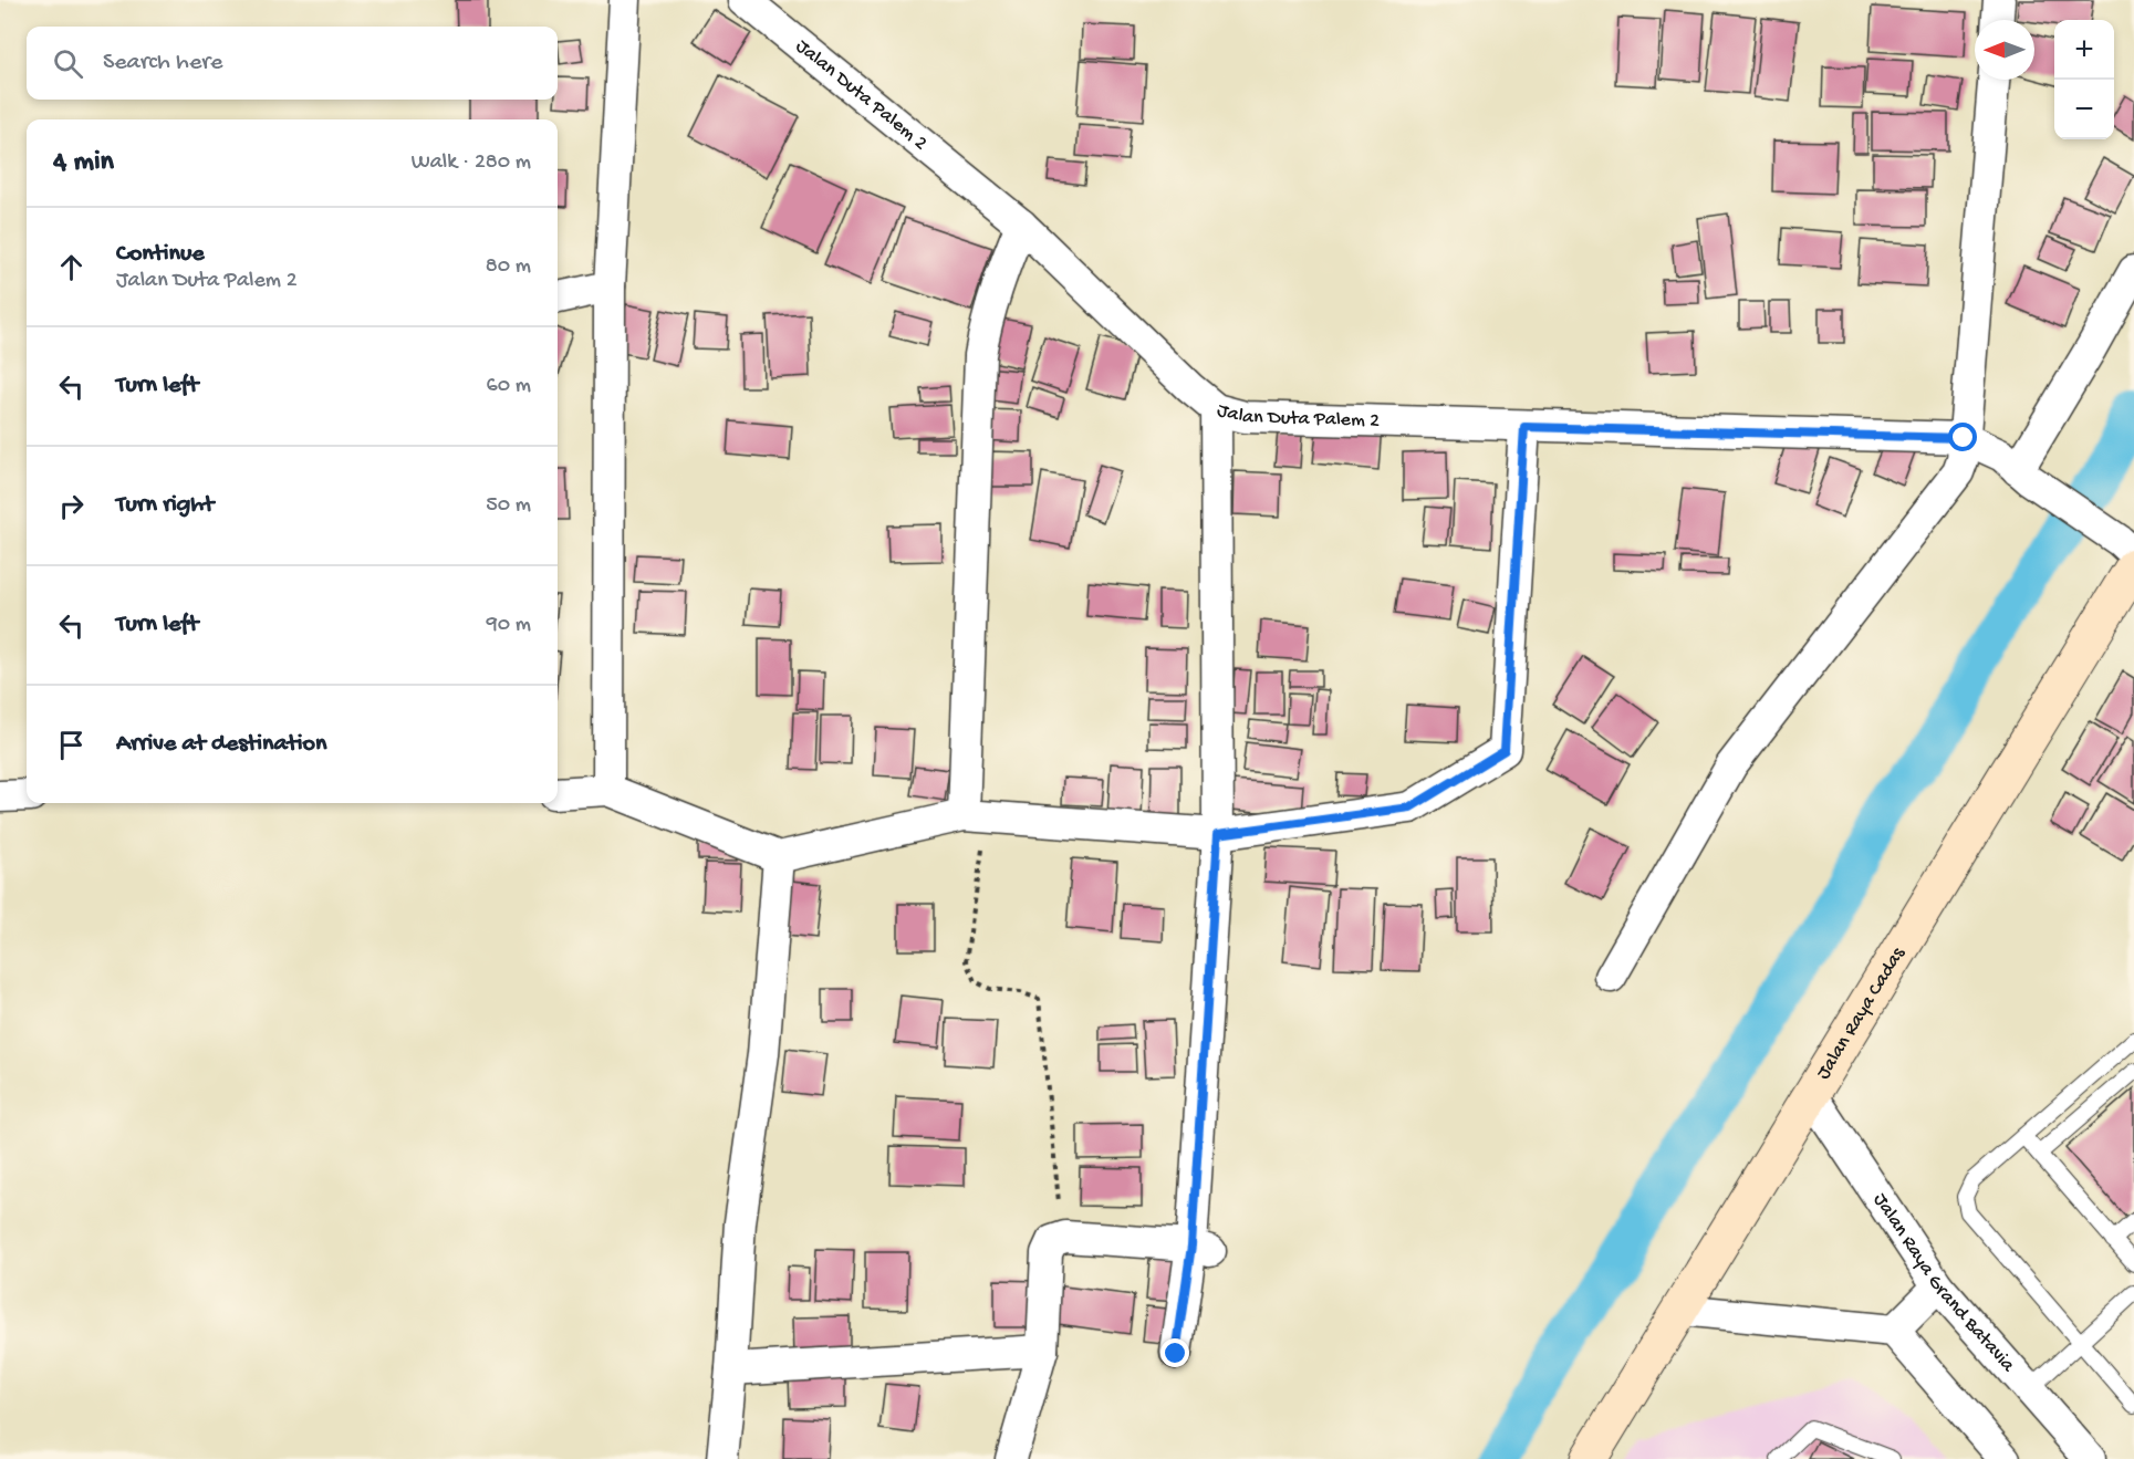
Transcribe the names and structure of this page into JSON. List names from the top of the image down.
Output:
{
  "streets": {
    "street": ["Jalan Duta Palem 2", "Jalan Raya Cadas", "Jalan Raya Grand Batavia"]
  },
  "crossings": [
    ["Jalan Duta Palem 2", "Jalan Raya Cadas"],
    ["Jalan Raya Cadas", "Jalan Raya Grand Batavia"]
  ],
  "north": "left",
  "page": {
    "map_buttons": ["+", "−"],
    "search": "Search here",
    "heading": ["4 min", "Walk · 280 m"],
    "list": [
      ["Continue", "Jalan Duta Palem 2", "80 m"],
      ["Turn left", "60 m"],
      ["Turn right", "50 m"],
      ["Turn left", "90 m"],
      "Arrive at destination"
    ]
  }
}
